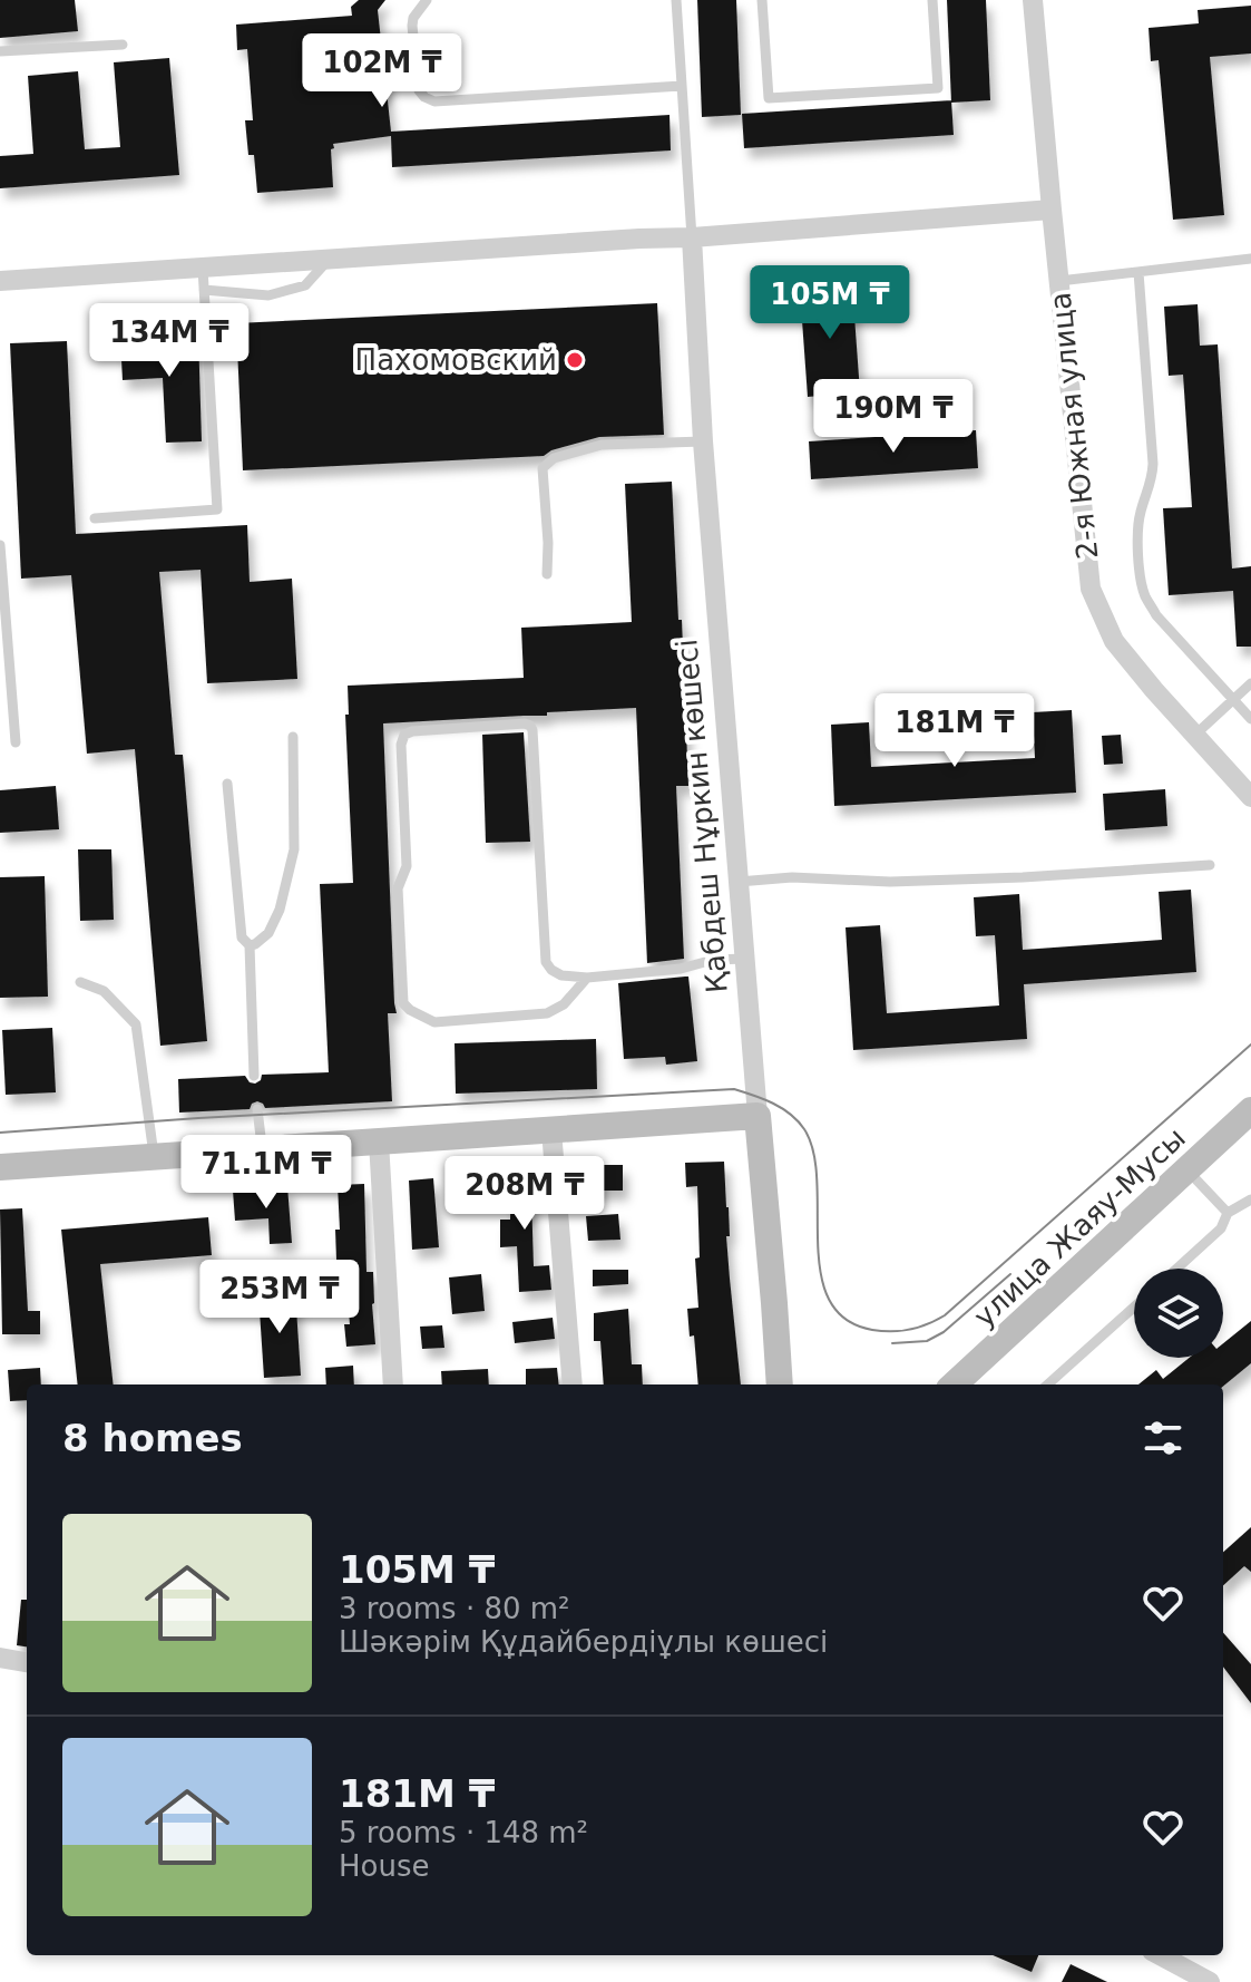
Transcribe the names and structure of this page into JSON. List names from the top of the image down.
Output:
{
  "streets": {
    "main road": ["Қабдеш Нұркин көшесі", "улица Жаяу-Мусы"],
    "street": ["2-я Южная улица"]
  },
  "places": ["Пахомовский"],
  "page": {
    "price": [
      "102M ₸",
      "105M ₸",
      "134M ₸",
      "190M ₸",
      "181M ₸",
      "71.1M ₸",
      "208M ₸",
      "253M ₸"
    ],
    "heading": "8 homes",
    "list": [
      {
        "name": "105M ₸",
        "note": "3 rooms · 80 m² · Шәкәрім Құдайбердіұлы көшесі"
      },
      {
        "name": "181M ₸",
        "note": "5 rooms · 148 m² · House"
      }
    ]
  }
}
